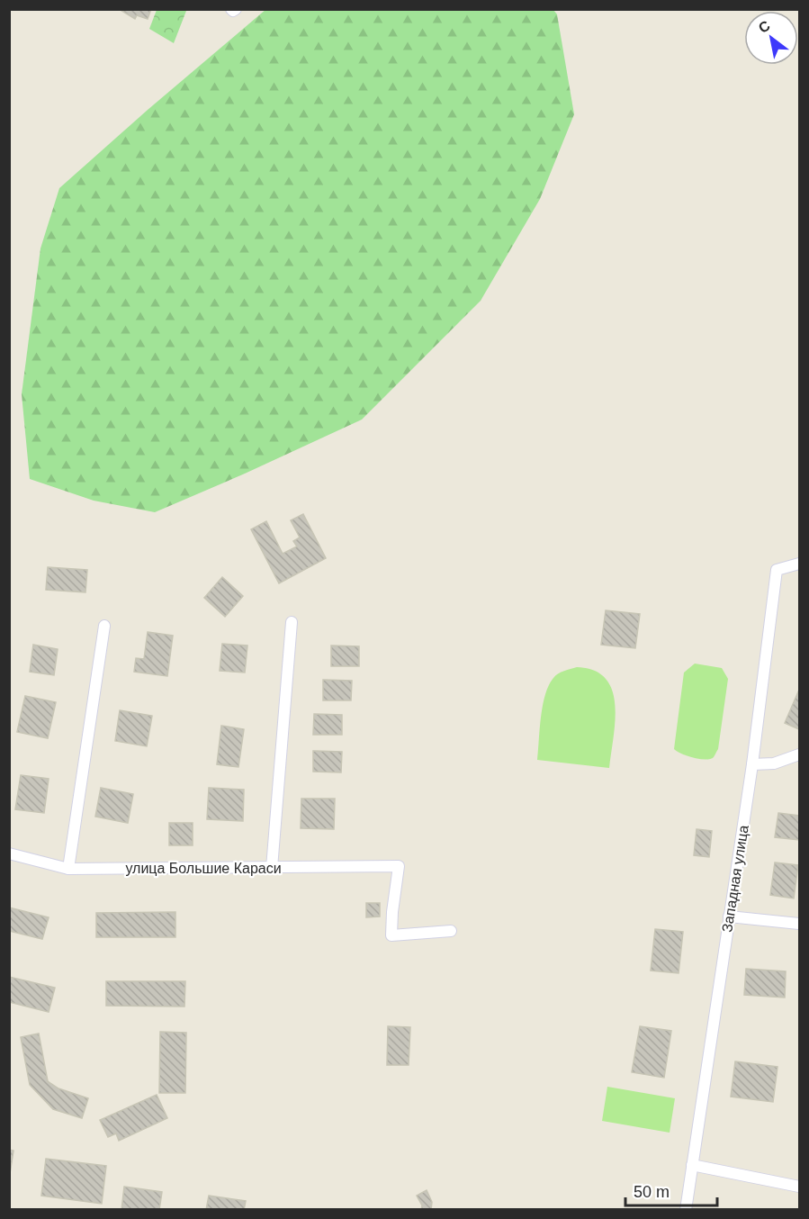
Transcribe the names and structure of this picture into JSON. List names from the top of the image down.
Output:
{
  "streets": {
    "street": ["улица Большие Караси", "Западная улица"]
  },
  "scale_bar": "50 m",
  "north": "top left"
}
